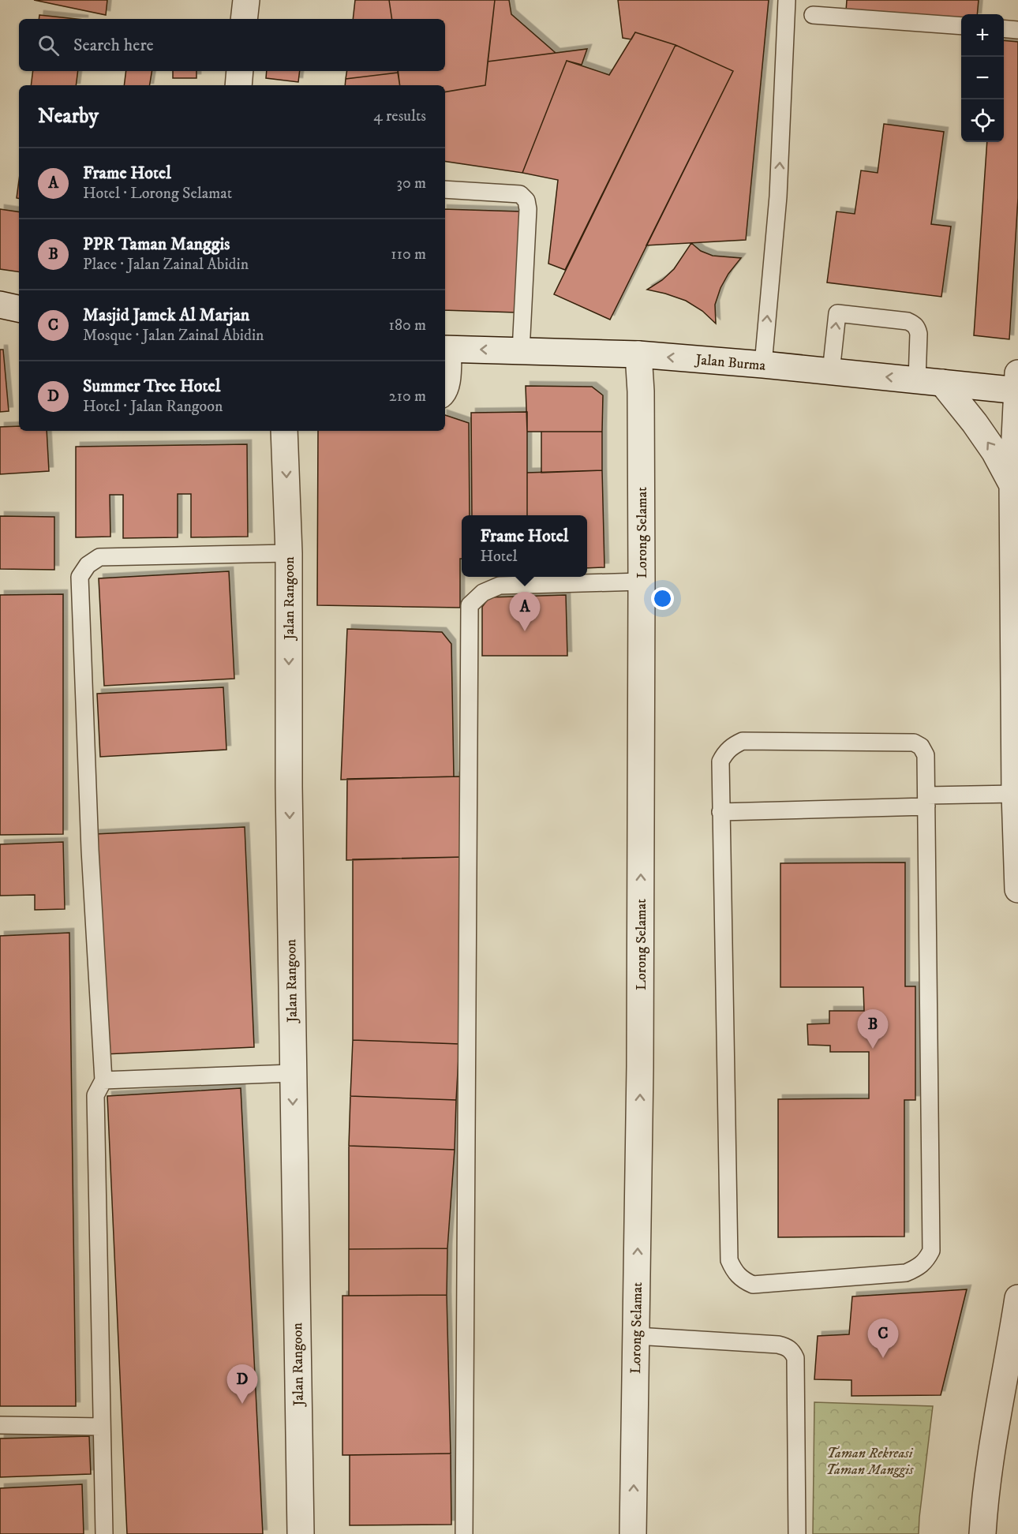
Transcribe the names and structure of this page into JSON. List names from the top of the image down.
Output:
{
  "streets": {
    "street": ["Jalan Burma", "Lorong Selamat", "Jalan Rangoon"]
  },
  "crossings": [
    ["Jalan Burma", "Lorong Selamat"]
  ],
  "one_way": ["Jalan Burma", "Lorong Selamat", "Jalan Rangoon"],
  "parks": ["Taman Rekreasi Taman Manggis"],
  "page": {
    "map_buttons": ["+", "−"],
    "search": "Search here",
    "heading": ["Nearby", "4 results"],
    "list": [
      {
        "mark": "A",
        "name": "Frame Hotel",
        "note": "Hotel · Lorong Selamat",
        "value": "30 m"
      },
      {
        "mark": "B",
        "name": "PPR Taman Manggis",
        "note": "Place · Jalan Zainal Abidin",
        "value": "110 m"
      },
      {
        "mark": "C",
        "name": "Masjid Jamek Al Marjan",
        "note": "Mosque · Jalan Zainal Abidin",
        "value": "180 m"
      },
      {
        "mark": "D",
        "name": "Summer Tree Hotel",
        "note": "Hotel · Jalan Rangoon",
        "value": "210 m"
      }
    ],
    "popup": ["Frame Hotel", "Hotel"],
    "pins": [
      "A",
      "B",
      "C",
      "D"
    ]
  }
}
